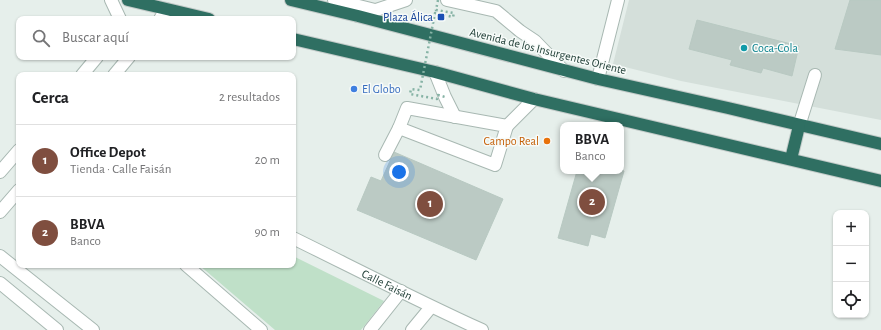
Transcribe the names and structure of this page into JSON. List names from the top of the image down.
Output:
{
  "streets": {
    "highway": ["Avenida de los Insurgentes Oriente"],
    "street": ["Calle Faisán"]
  },
  "places": {
    "transit": ["Plaza Álica"],
    "other": ["Coca-Cola", "El Globo", "Campo Real"]
  },
  "page": {
    "search": "Buscar aquí",
    "heading": ["Cerca", "2 resultados"],
    "popup": ["BBVA", "Banco"],
    "list": [
      {
        "mark": "1",
        "name": "Office Depot",
        "note": "Tienda · Calle Faisán",
        "value": "20 m"
      },
      {
        "mark": "2",
        "name": "BBVA",
        "note": "Banco",
        "value": "90 m"
      }
    ],
    "pins": ["2", "1"],
    "map_buttons": ["+", "−"]
  }
}
